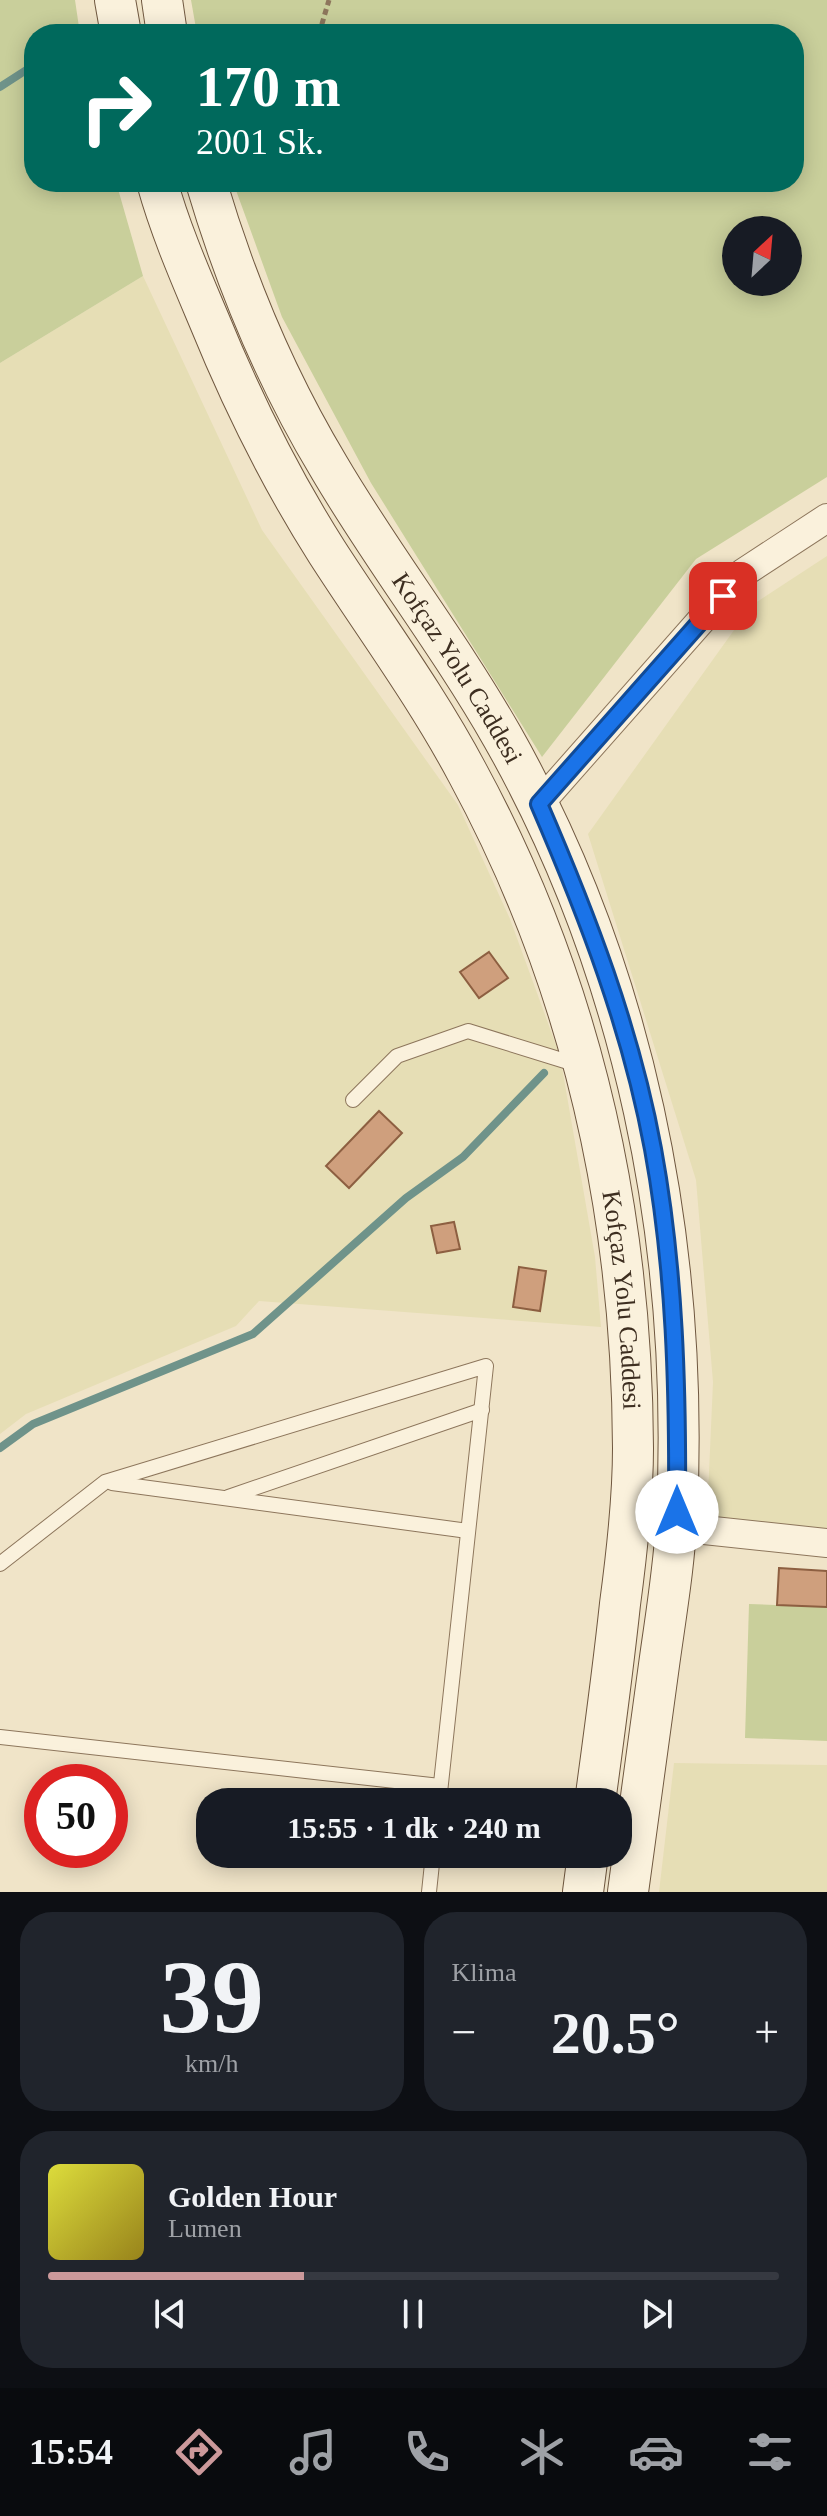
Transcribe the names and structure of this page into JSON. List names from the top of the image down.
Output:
{
  "streets": {
    "main road": ["Kofçaz Yolu Caddesi"]
  },
  "north": "top right",
  "page": {
    "turn": ["170 m", "2001 Sk."],
    "limit": "50",
    "trip": "15:55 · 1 dk · 240 m",
    "tile": [
      ["39", "km/h"],
      "Klima"
    ],
    "heat": ["−", "20.5°", "+"],
    "song": ["Golden Hour", "Lumen"],
    "tabs": "15:54"
  }
}
